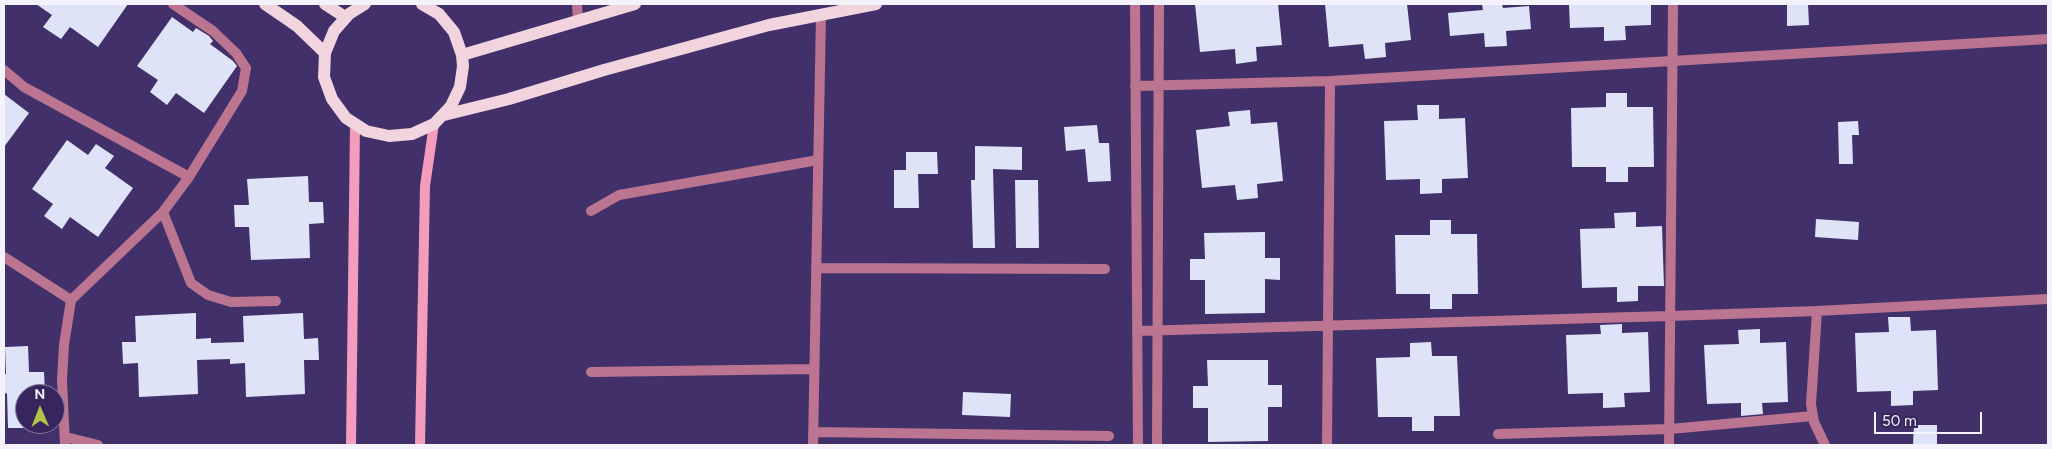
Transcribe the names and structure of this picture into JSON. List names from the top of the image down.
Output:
{
  "scale_bar": "50 m",
  "north": "top"
}
